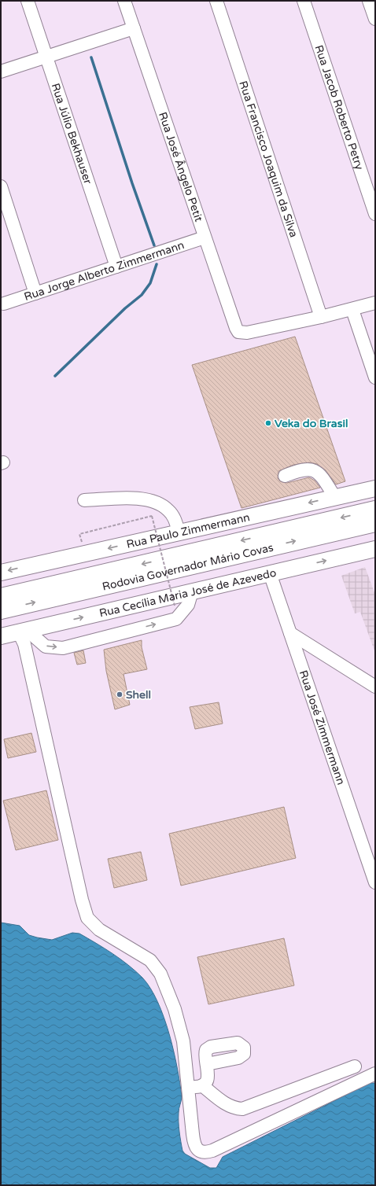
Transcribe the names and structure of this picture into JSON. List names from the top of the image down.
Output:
{
  "streets": {
    "highway": ["Rodovia Governador Mário Covas"],
    "main road": ["Rua Paulo Zimmermann", "Rua Cecília Maria José de Azevedo"],
    "street": [
      "Rua Jacob Roberto Petry",
      "Rua Júlio Bekhauser",
      "Rua Francisco Joaquim da Silva",
      "Rua José Ângelo Petit",
      "Rua Jorge Alberto Zimmermann",
      "Rua José Zimmermann"
    ]
  },
  "crossings": [
    ["Rua Júlio Bekhauser", "Rua Jorge Alberto Zimmermann"],
    ["Rua Francisco Joaquim da Silva", "Rua José Ângelo Petit"],
    ["Rua José Ângelo Petit", "Rua Jorge Alberto Zimmermann"],
    ["Rua Cecília Maria José de Azevedo", "Rua José Zimmermann"]
  ],
  "one_way": ["Rua Paulo Zimmermann", "Rua Cecília Maria José de Azevedo"],
  "places": ["Veka do Brasil", "Shell"]
}
